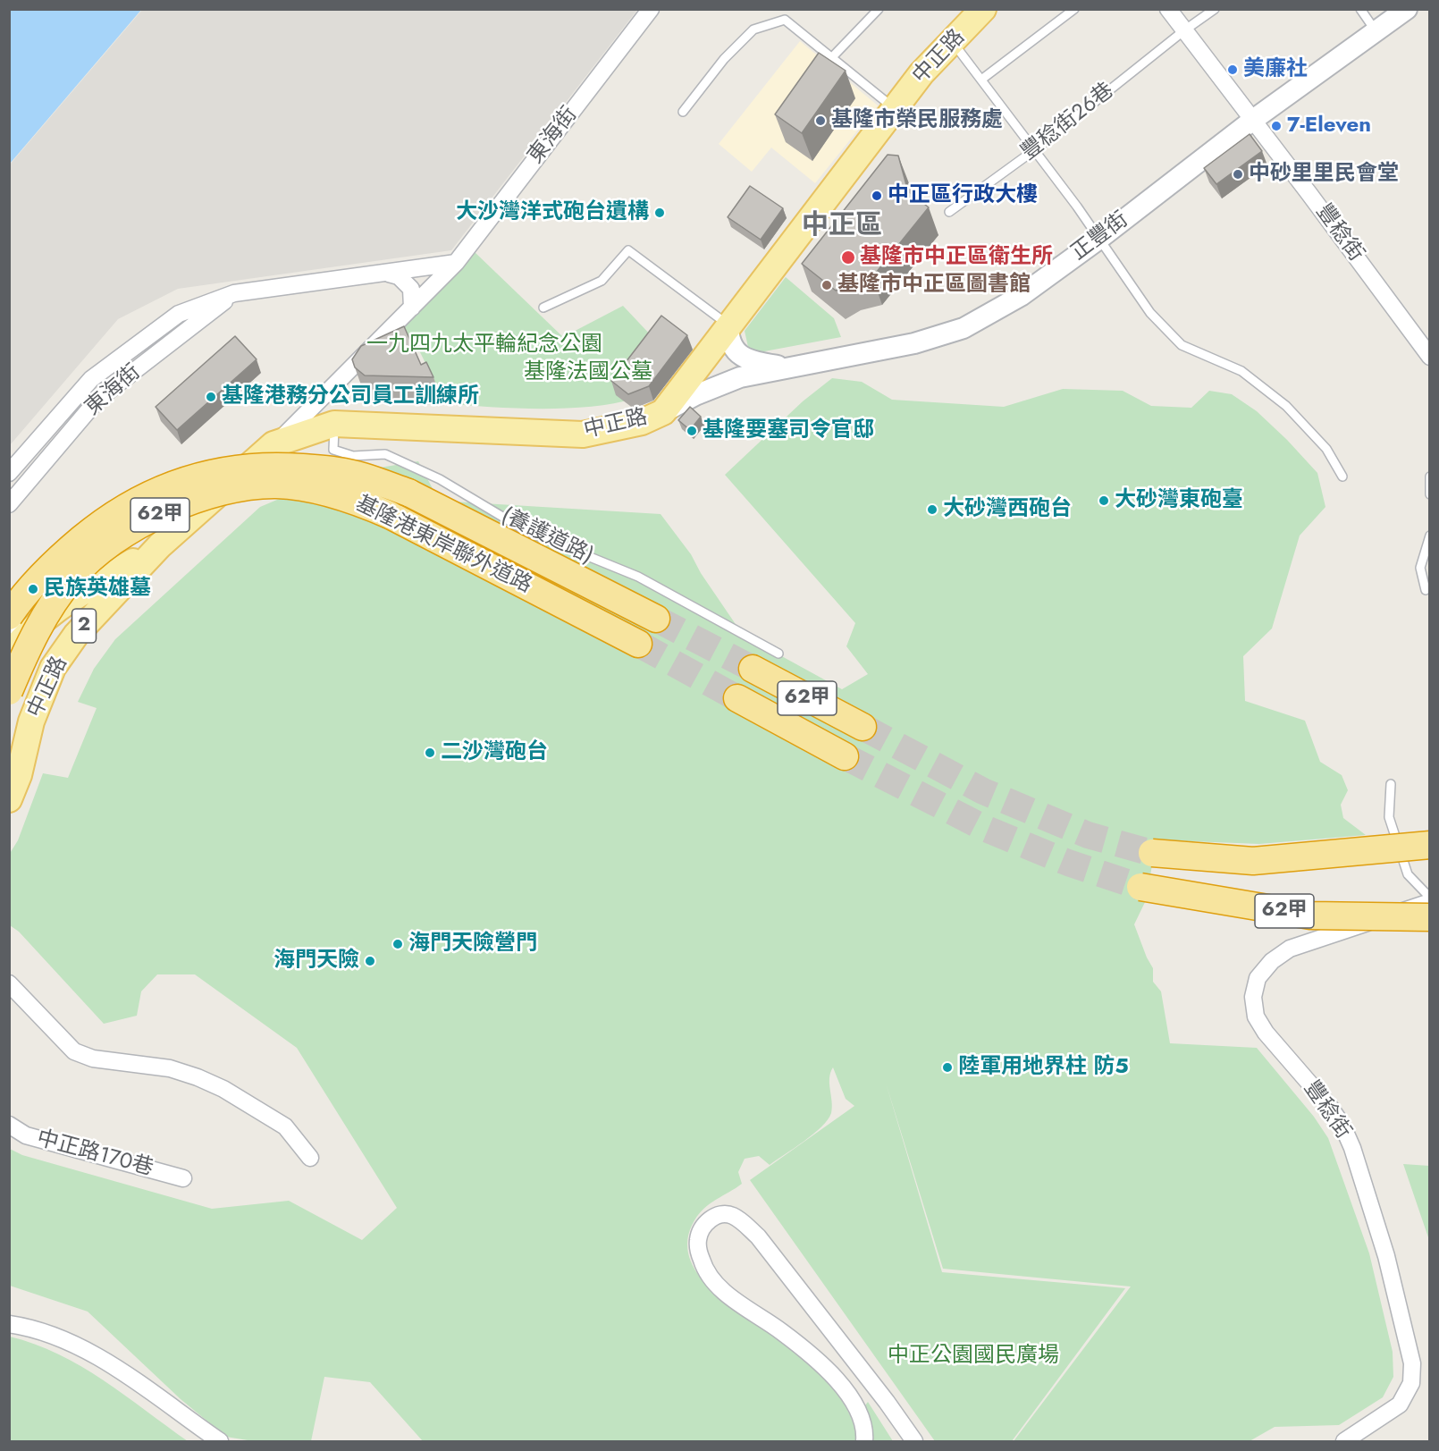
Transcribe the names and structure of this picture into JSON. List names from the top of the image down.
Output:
{
  "streets": {
    "highway": ["62甲", "基隆港東岸聯外道路"],
    "main road": ["中正路", "2"],
    "street": [
      "東海街",
      "豐稔街",
      "正豐街",
      "中正路170巷"
    ],
    "lane": ["豐稔街26巷", "(養護道路)"]
  },
  "crossings": [
    ["中正路", "東海街"],
    ["中正路", "正豐街"],
    ["中正路", "(養護道路)"],
    ["豐稔街26巷", "豐稔街"],
    ["豐稔街", "正豐街"]
  ],
  "districts": ["中正區"],
  "parks": ["一九四九太平輪紀念公園", "基隆法國公墓", "中正公園國民廣場"],
  "places": [
    "美廉社",
    "基隆市榮民服務處",
    "7-Eleven",
    "中砂里里民會堂",
    "中正區行政大樓",
    "大沙灣洋式砲台遺構",
    "基隆市中正區衛生所",
    "基隆市中正區圖書館",
    "基隆港務分公司員工訓練所",
    "基隆要塞司令官邸",
    "大砂灣東砲臺",
    "大砂灣西砲台",
    "民族英雄墓",
    "二沙灣砲台",
    "海門天險營門",
    "海門天險",
    "陸軍用地界柱 防5"
  ]
}
